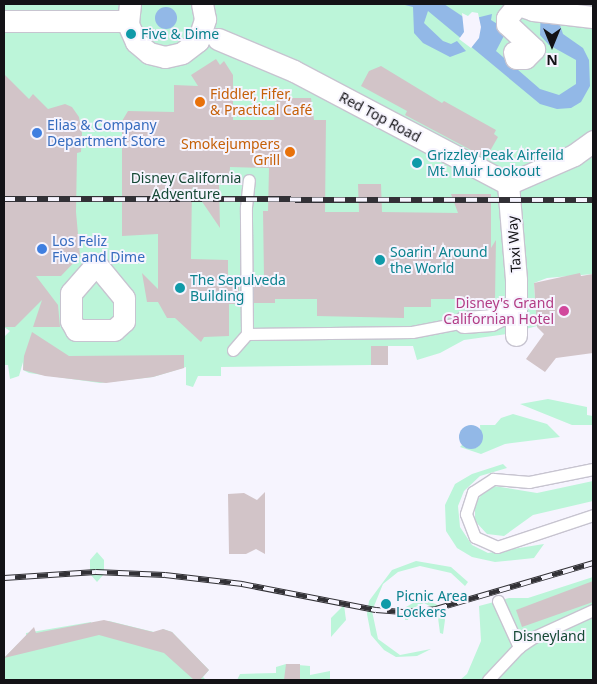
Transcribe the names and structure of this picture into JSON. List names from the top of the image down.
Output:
{
  "streets": {
    "street": ["Red Top Road", "Taxi Way"]
  },
  "crossings": [
    ["Red Top Road", "Taxi Way"]
  ],
  "parks": ["Disney California Adventure", "Disneyland"],
  "places": [
    "Five & Dime",
    "Fiddler, Fifer, & Practical Café",
    "Elias & Company Department Store",
    "Smokejumpers Grill",
    "Grizzley Peak Airfeild Mt. Muir Lookout",
    "Los Feliz Five and Dime",
    "Soarin' Around the World",
    "The Sepulveda Building",
    "Disney's Grand Californian Hotel",
    "Picnic Area Lockers"
  ],
  "north": "bottom"
}
